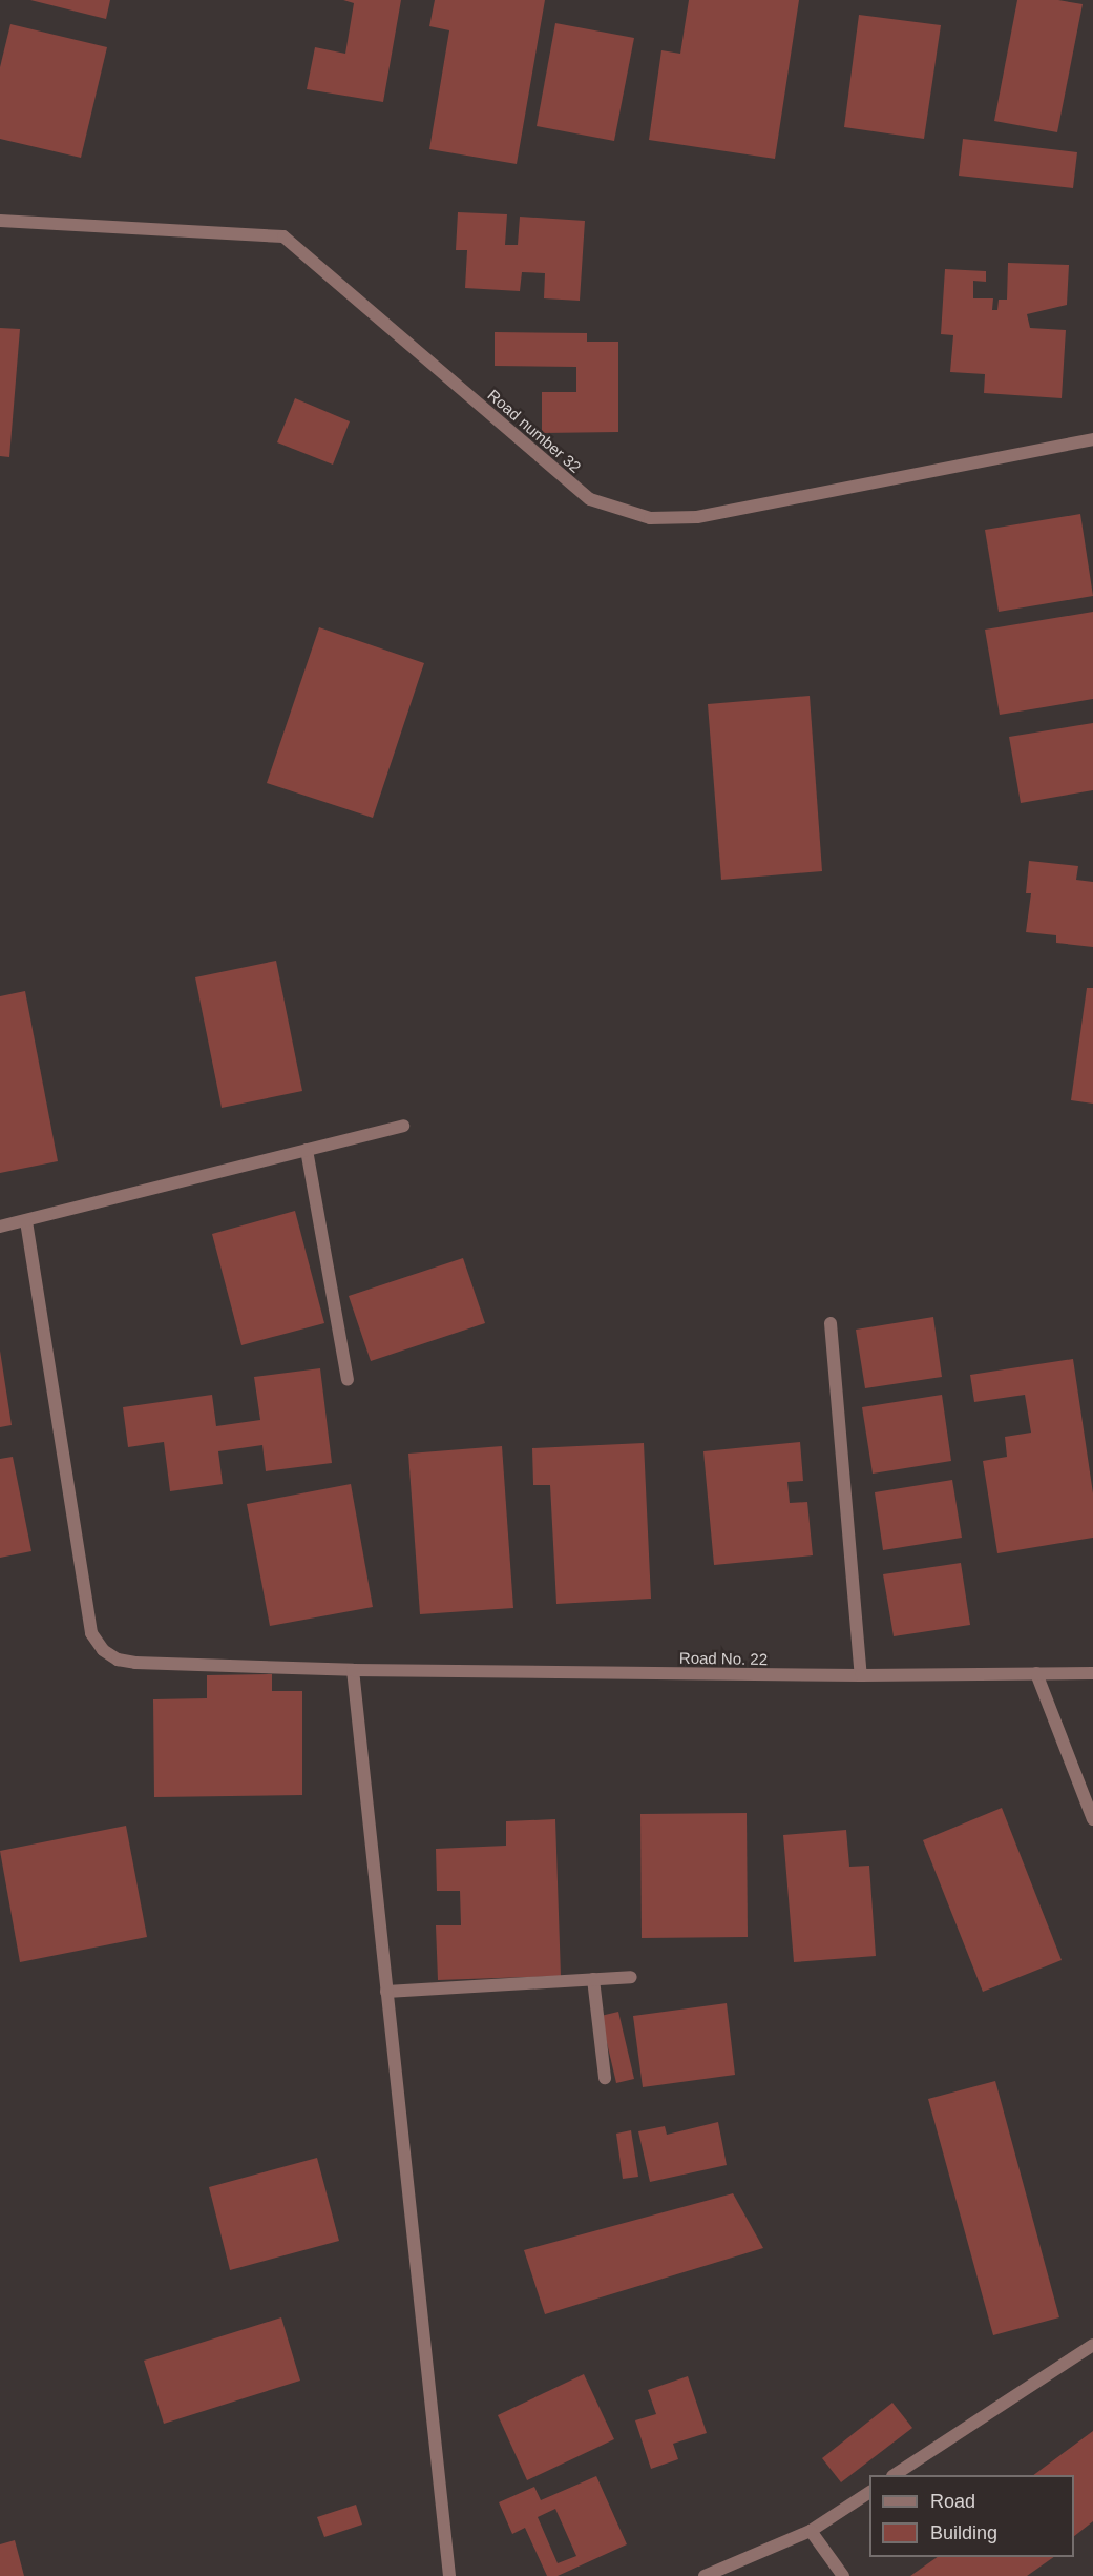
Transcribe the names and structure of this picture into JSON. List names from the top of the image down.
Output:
{
  "streets": {
    "street": ["Road number 32", "Road No. 22"]
  },
  "legend": ["Road", "Building"]
}
